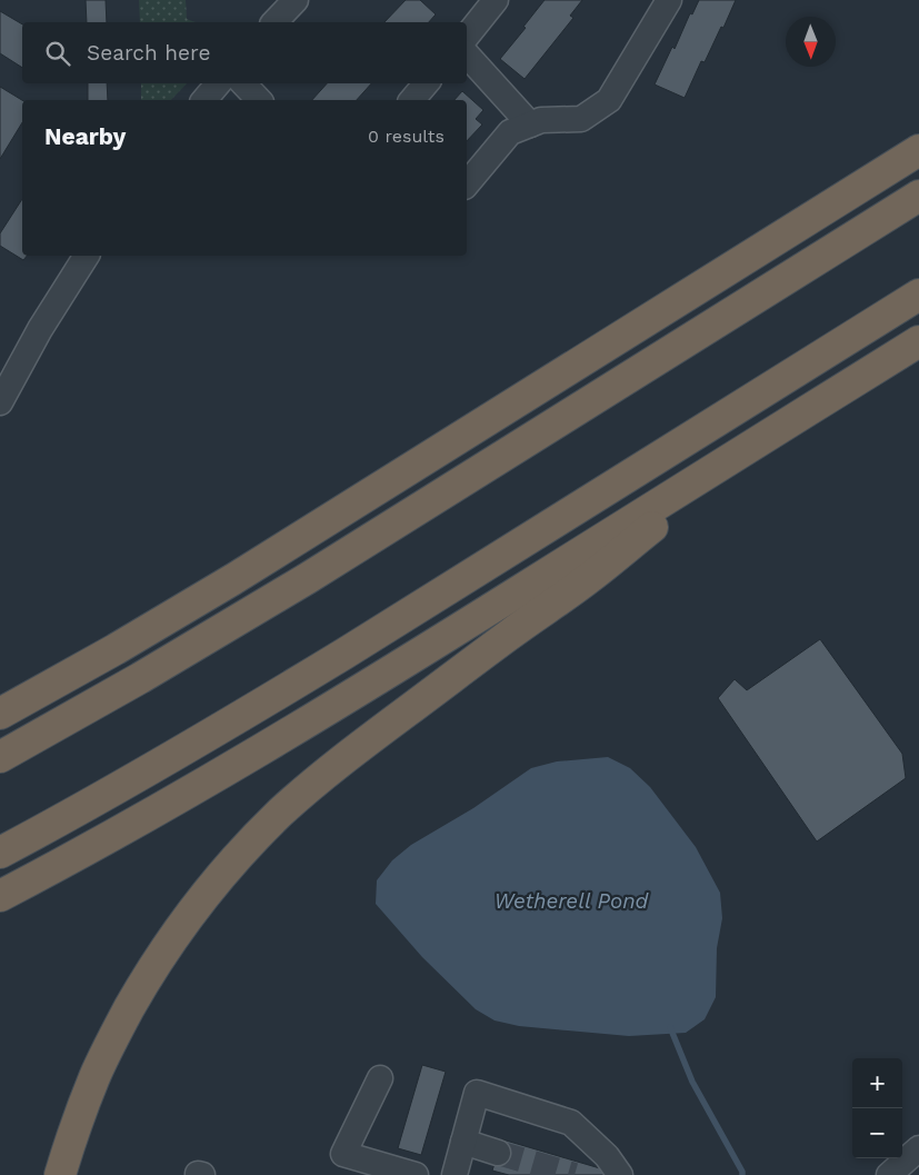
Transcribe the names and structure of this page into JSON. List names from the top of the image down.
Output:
{
  "water": ["Wetherell Pond"],
  "north": "bottom",
  "page": {
    "search": "Search here",
    "heading": ["Nearby", "0 results"],
    "map_buttons": ["+", "−"]
  }
}
